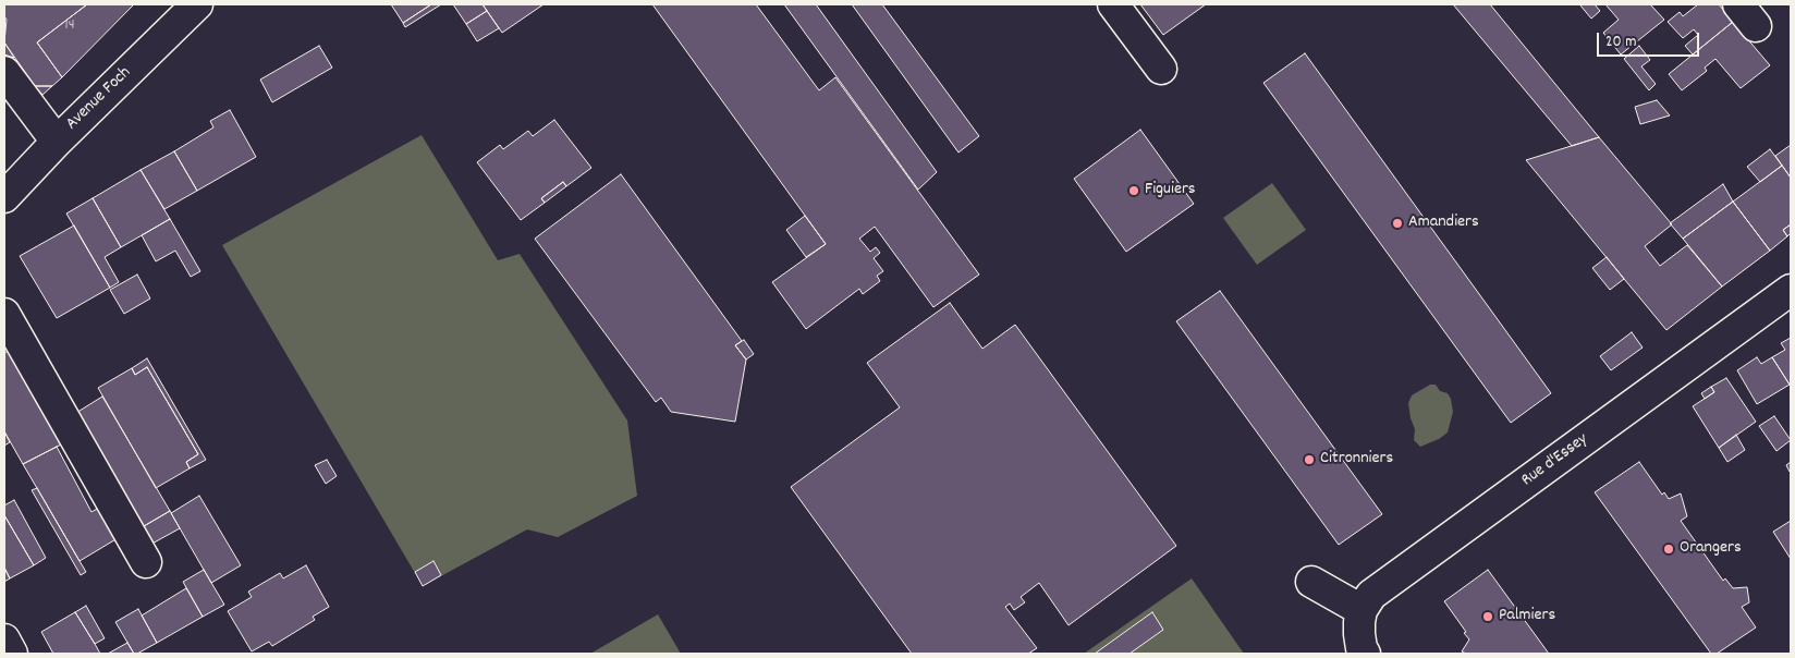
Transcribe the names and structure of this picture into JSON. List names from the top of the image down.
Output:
{
  "streets": {
    "street": ["Avenue Foch", "Rue d'Essey"]
  },
  "places": [
    "Figuiers",
    "Amandiers",
    "Citronniers",
    "Orangers",
    "Palmiers"
  ],
  "house_numbers": ["14"],
  "scale_bar": "20 m"
}
